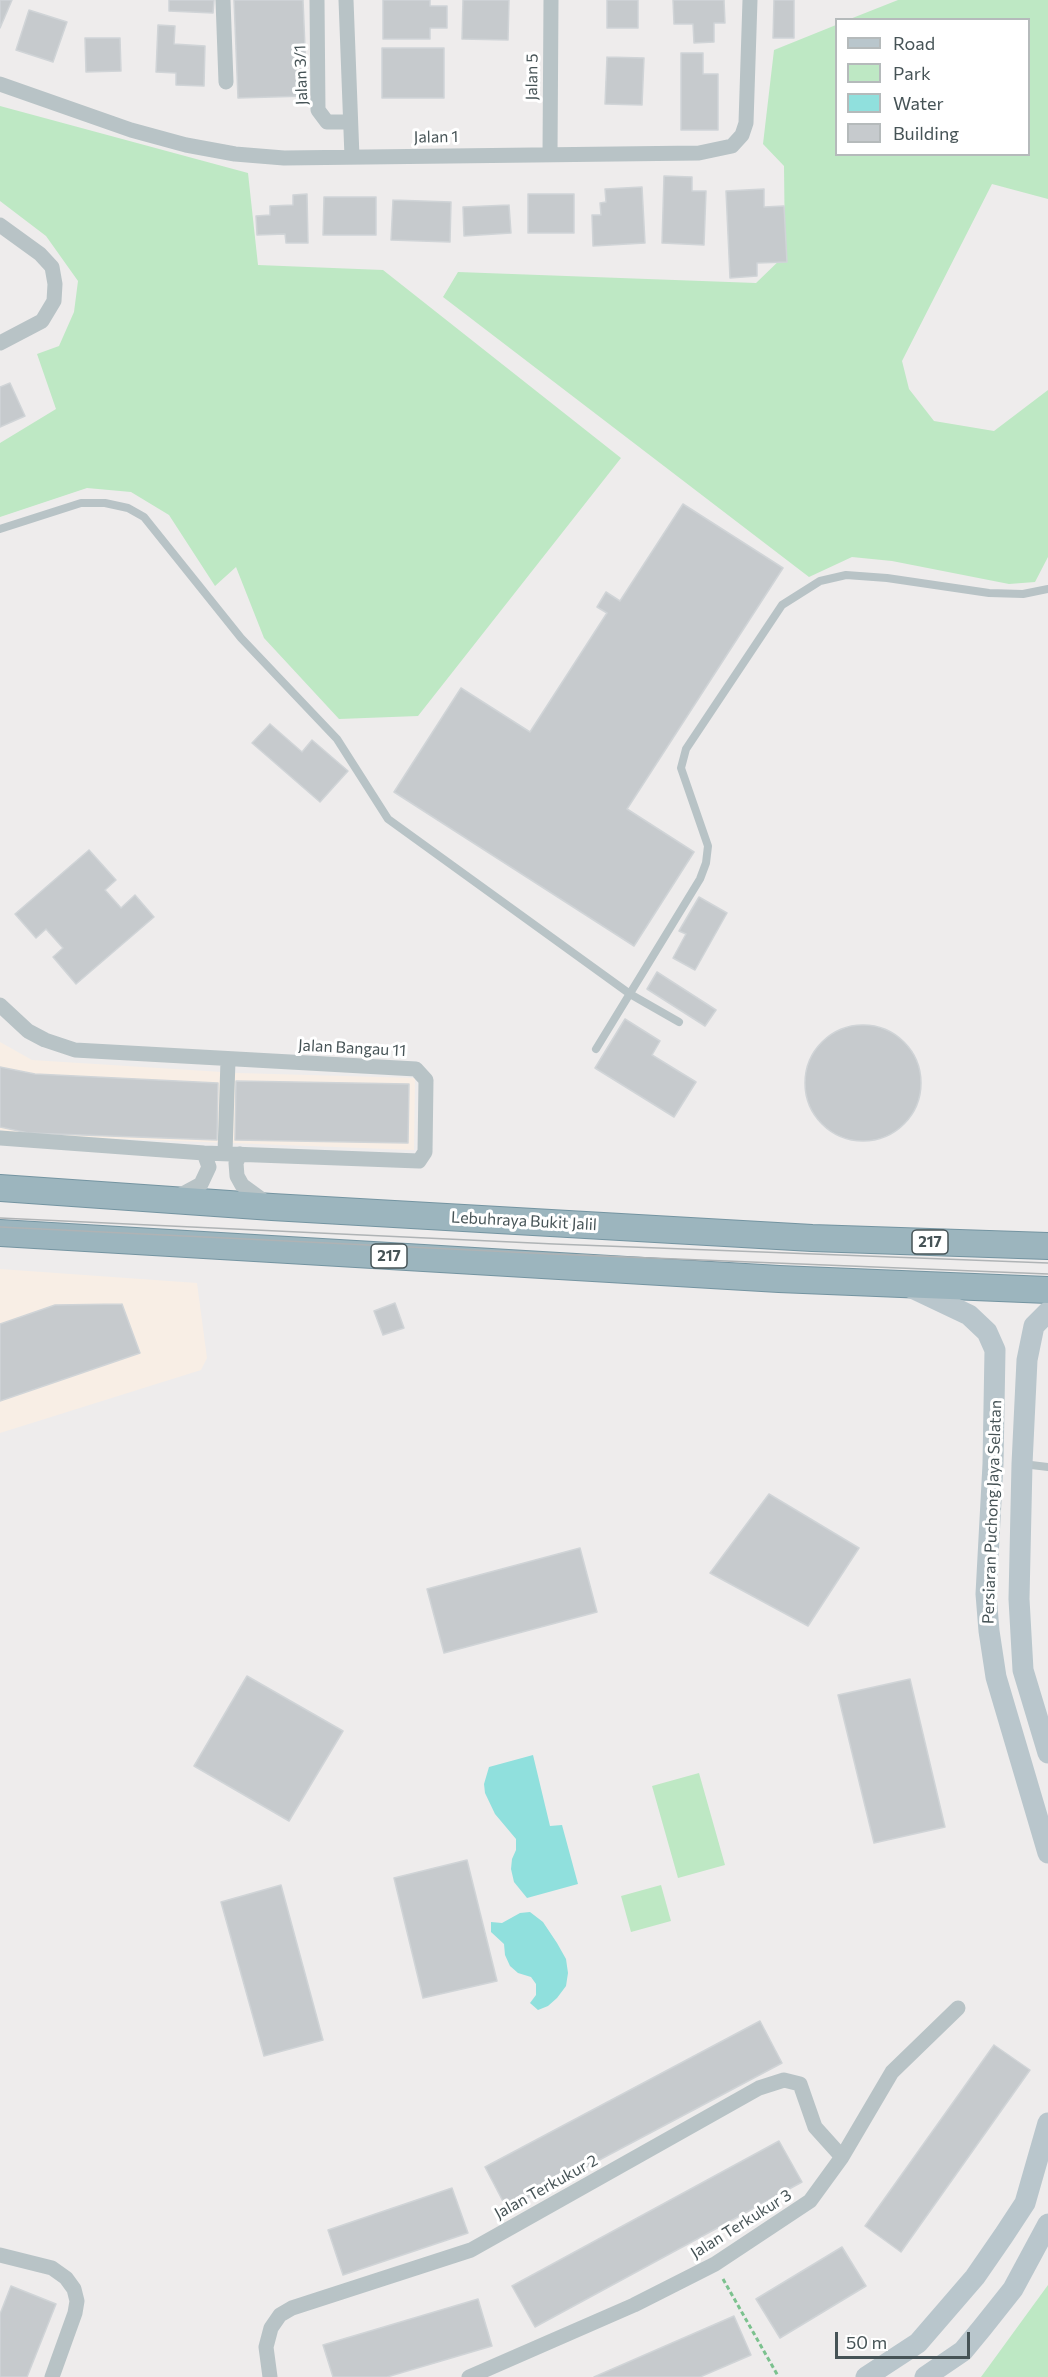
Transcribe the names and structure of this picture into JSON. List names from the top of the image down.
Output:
{
  "streets": {
    "highway": ["Lebuhraya Bukit Jalil", "217"],
    "main road": ["Persiaran Puchong Jaya Selatan"],
    "street": [
      "Jalan 3/1",
      "Jalan 5",
      "Jalan 1",
      "Jalan Bangau 11",
      "Jalan Terkukur 2",
      "Jalan Terkukur 3"
    ]
  },
  "crossings": [
    ["Jalan 5", "Jalan 1"],
    ["217", "Persiaran Puchong Jaya Selatan"],
    ["Jalan Terkukur 2", "Jalan Terkukur 3"]
  ],
  "legend": [
    "Road",
    "Park",
    "Water",
    "Building"
  ],
  "scale_bar": "50 m"
}
